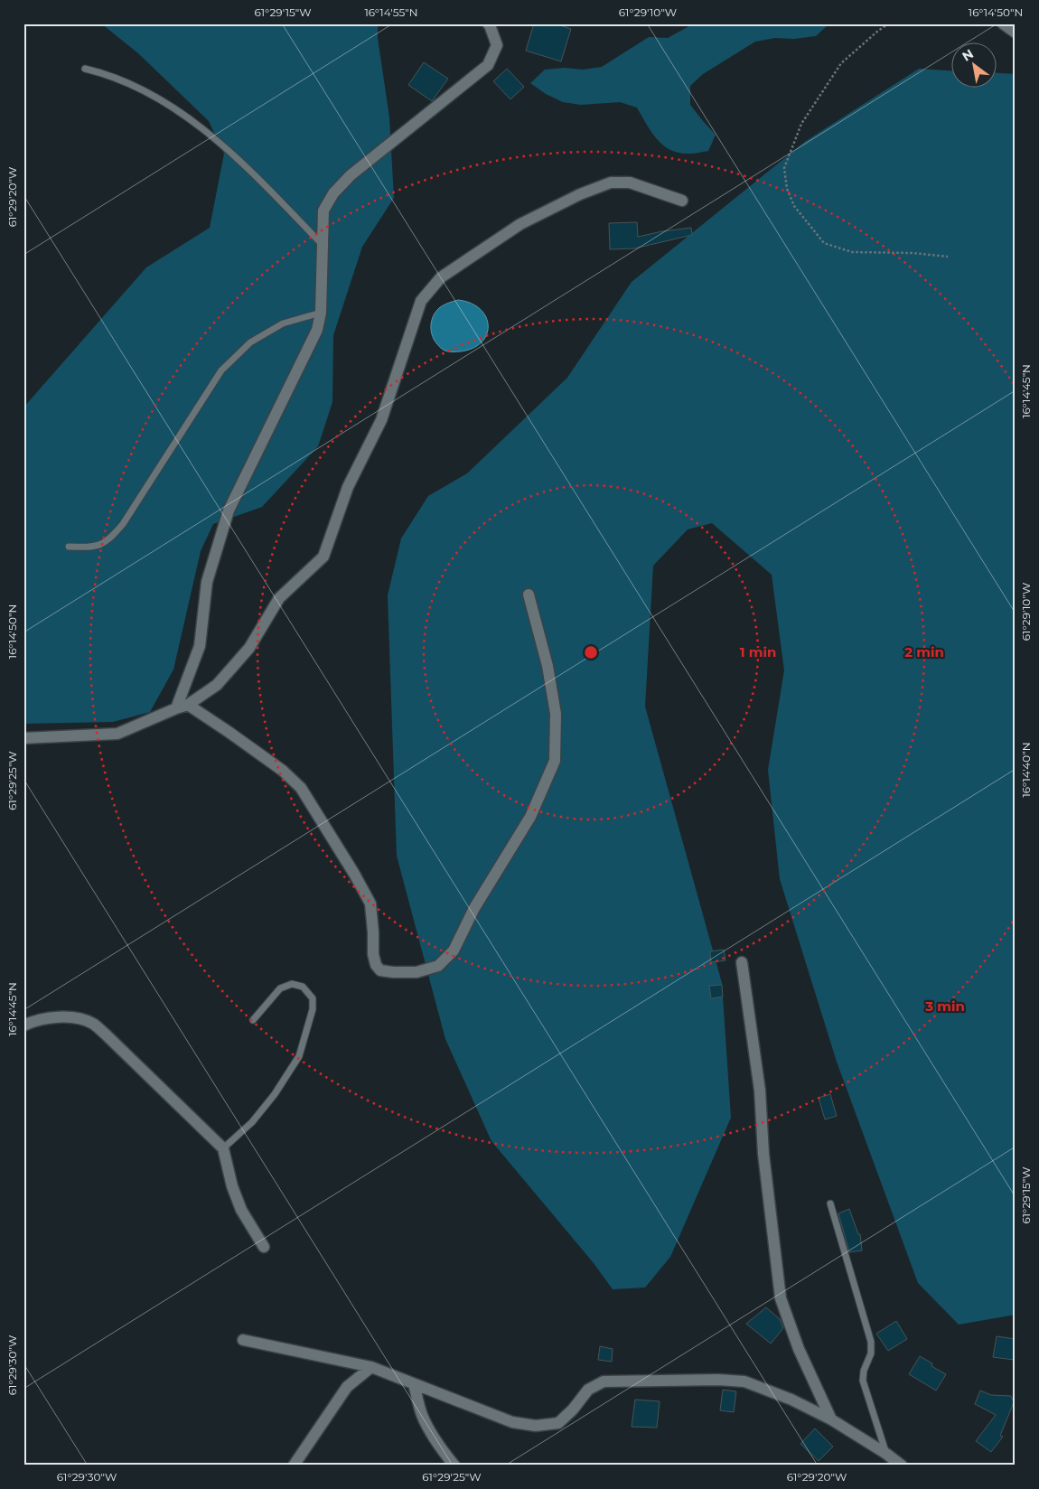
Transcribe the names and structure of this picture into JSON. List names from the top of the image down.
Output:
{
  "north": "top left",
  "coordinates": [
    "61°29'15\"W",
    "16°14'55\"N",
    "61°29'10\"W",
    "16°14'50\"N",
    "61°29'20\"W",
    "16°14'45\"N",
    "16°14'40\"N",
    "61°29'25\"W",
    "61°29'30\"W"
  ],
  "rings": ["1 min", "2 min", "3 min"]
}
